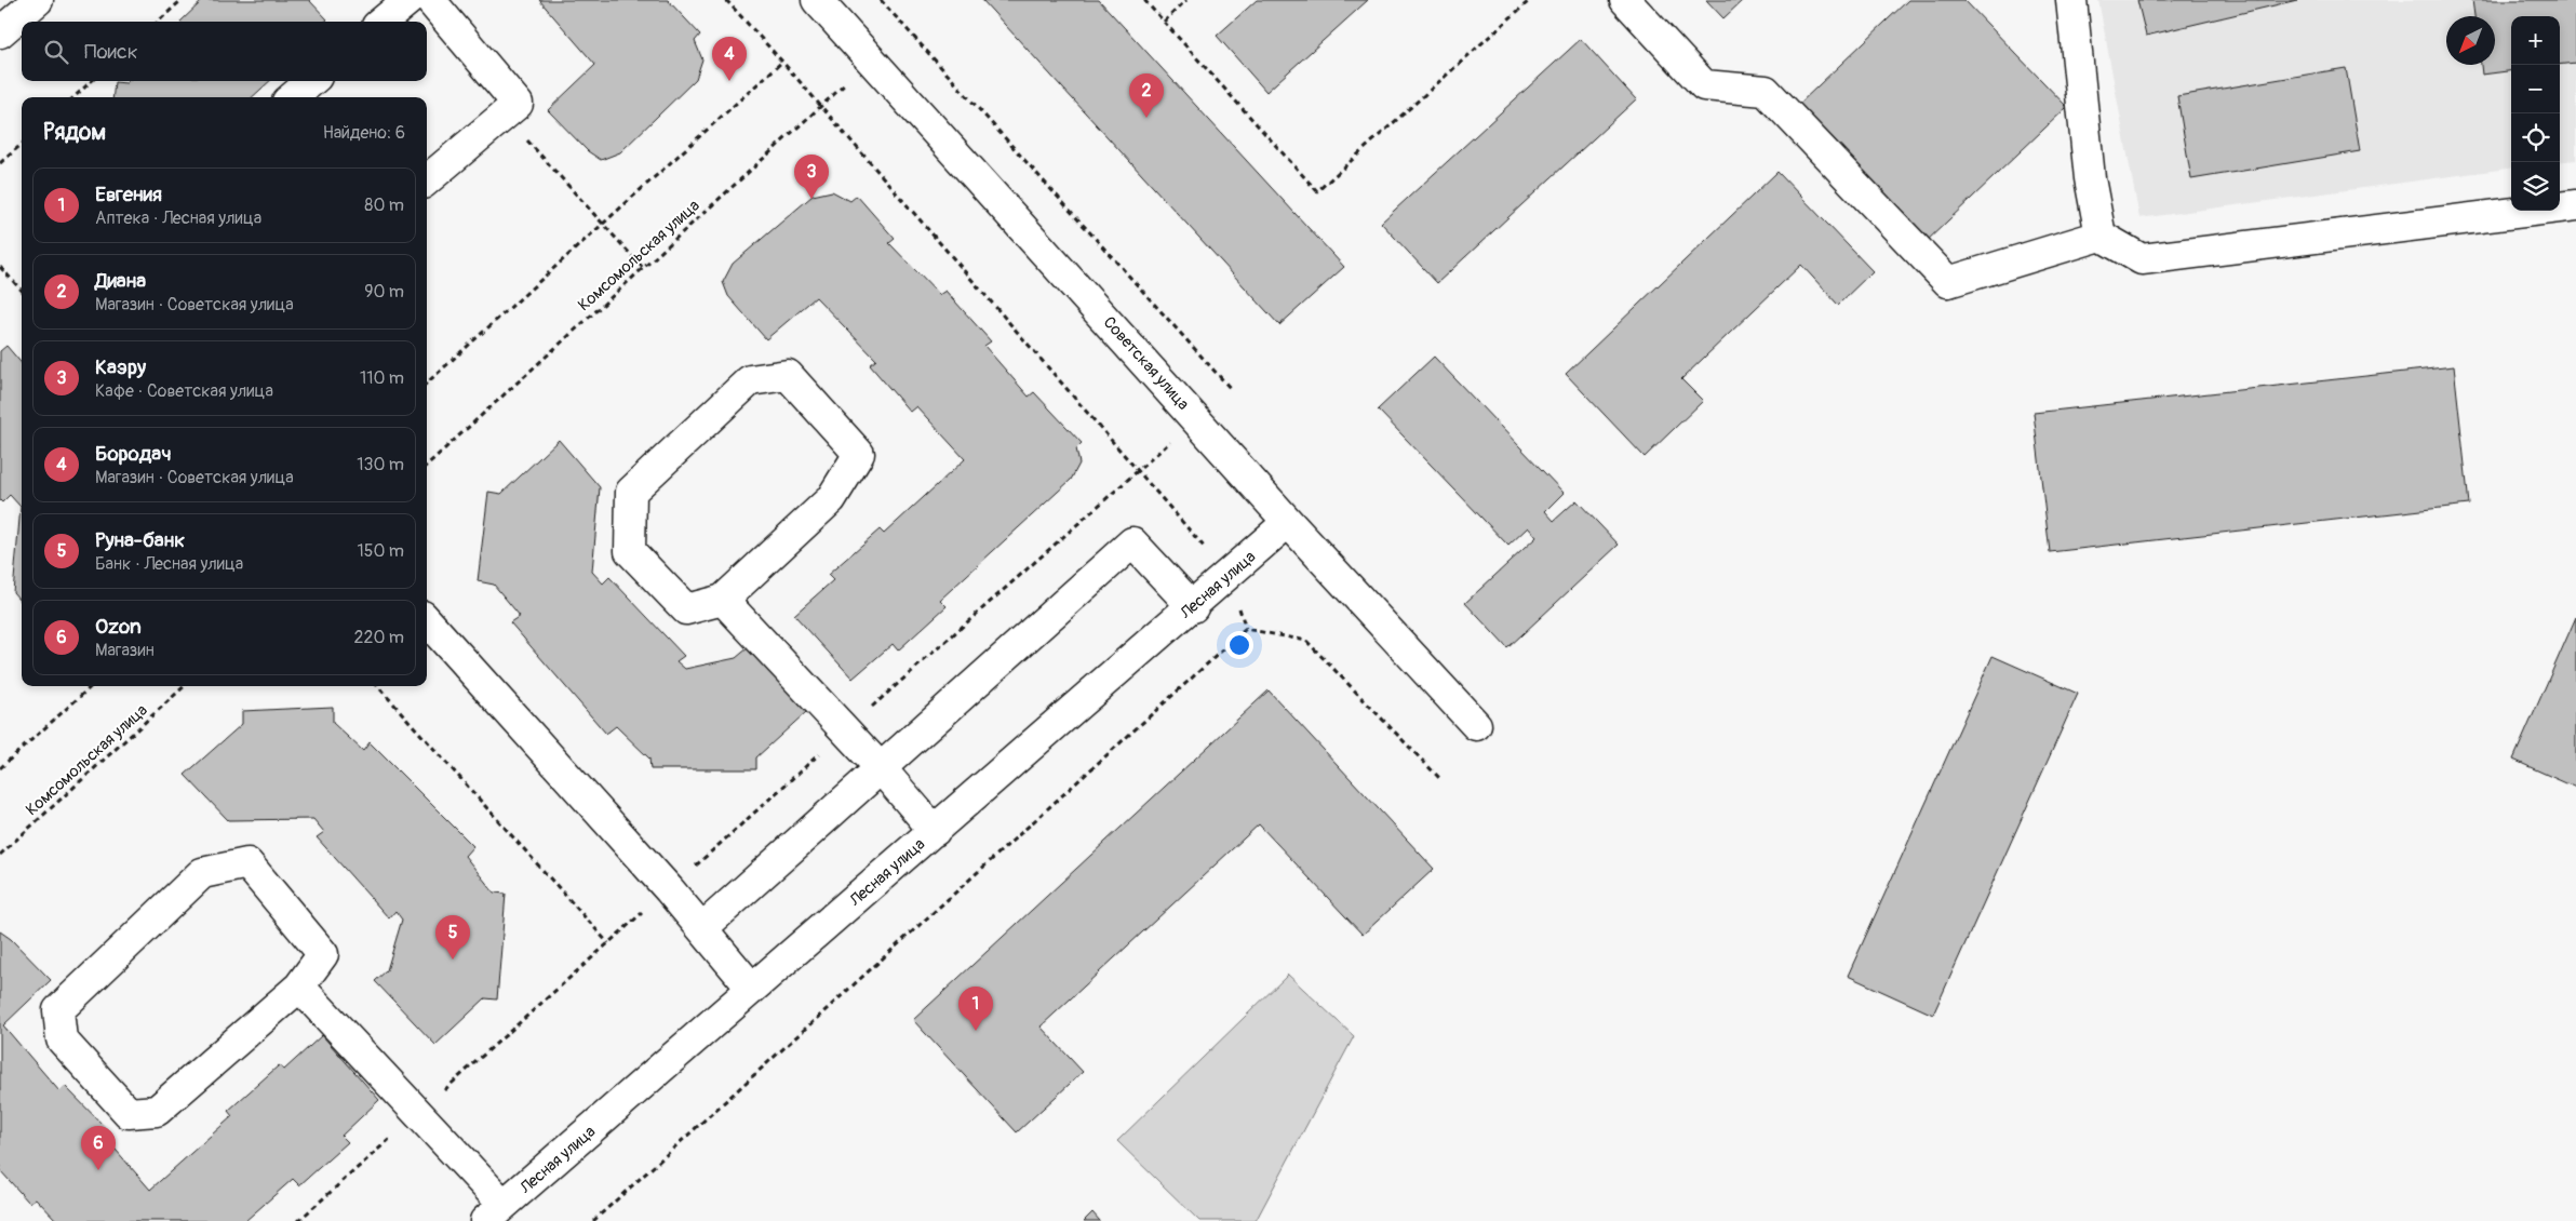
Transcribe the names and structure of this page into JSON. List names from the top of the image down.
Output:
{
  "streets": {
    "street": ["Советская улица", "Лесная улица"],
    "path": ["Комсомольская улица"]
  },
  "crossings": [
    ["Комсомольская улица", "Советская улица"],
    ["Советская улица", "Лесная улица"]
  ],
  "north": "bottom left",
  "page": {
    "map_buttons": ["+", "−"],
    "search": "Поиск",
    "pins": [
      "4",
      "2",
      "3",
      "5",
      "1",
      "6"
    ],
    "heading": ["Рядом", "Найдено: 6"],
    "list": [
      {
        "mark": "1",
        "name": "Евгения",
        "note": "Аптека · Лесная улица",
        "value": "80 m"
      },
      {
        "mark": "2",
        "name": "Диана",
        "note": "Магазин · Советская улица",
        "value": "90 m"
      },
      {
        "mark": "3",
        "name": "Каэру",
        "note": "Кафе · Советская улица",
        "value": "110 m"
      },
      {
        "mark": "4",
        "name": "Бородач",
        "note": "Магазин · Советская улица",
        "value": "130 m"
      },
      {
        "mark": "5",
        "name": "Руна-банк",
        "note": "Банк · Лесная улица",
        "value": "150 m"
      },
      {
        "mark": "6",
        "name": "Ozon",
        "note": "Магазин",
        "value": "220 m"
      }
    ]
  }
}
